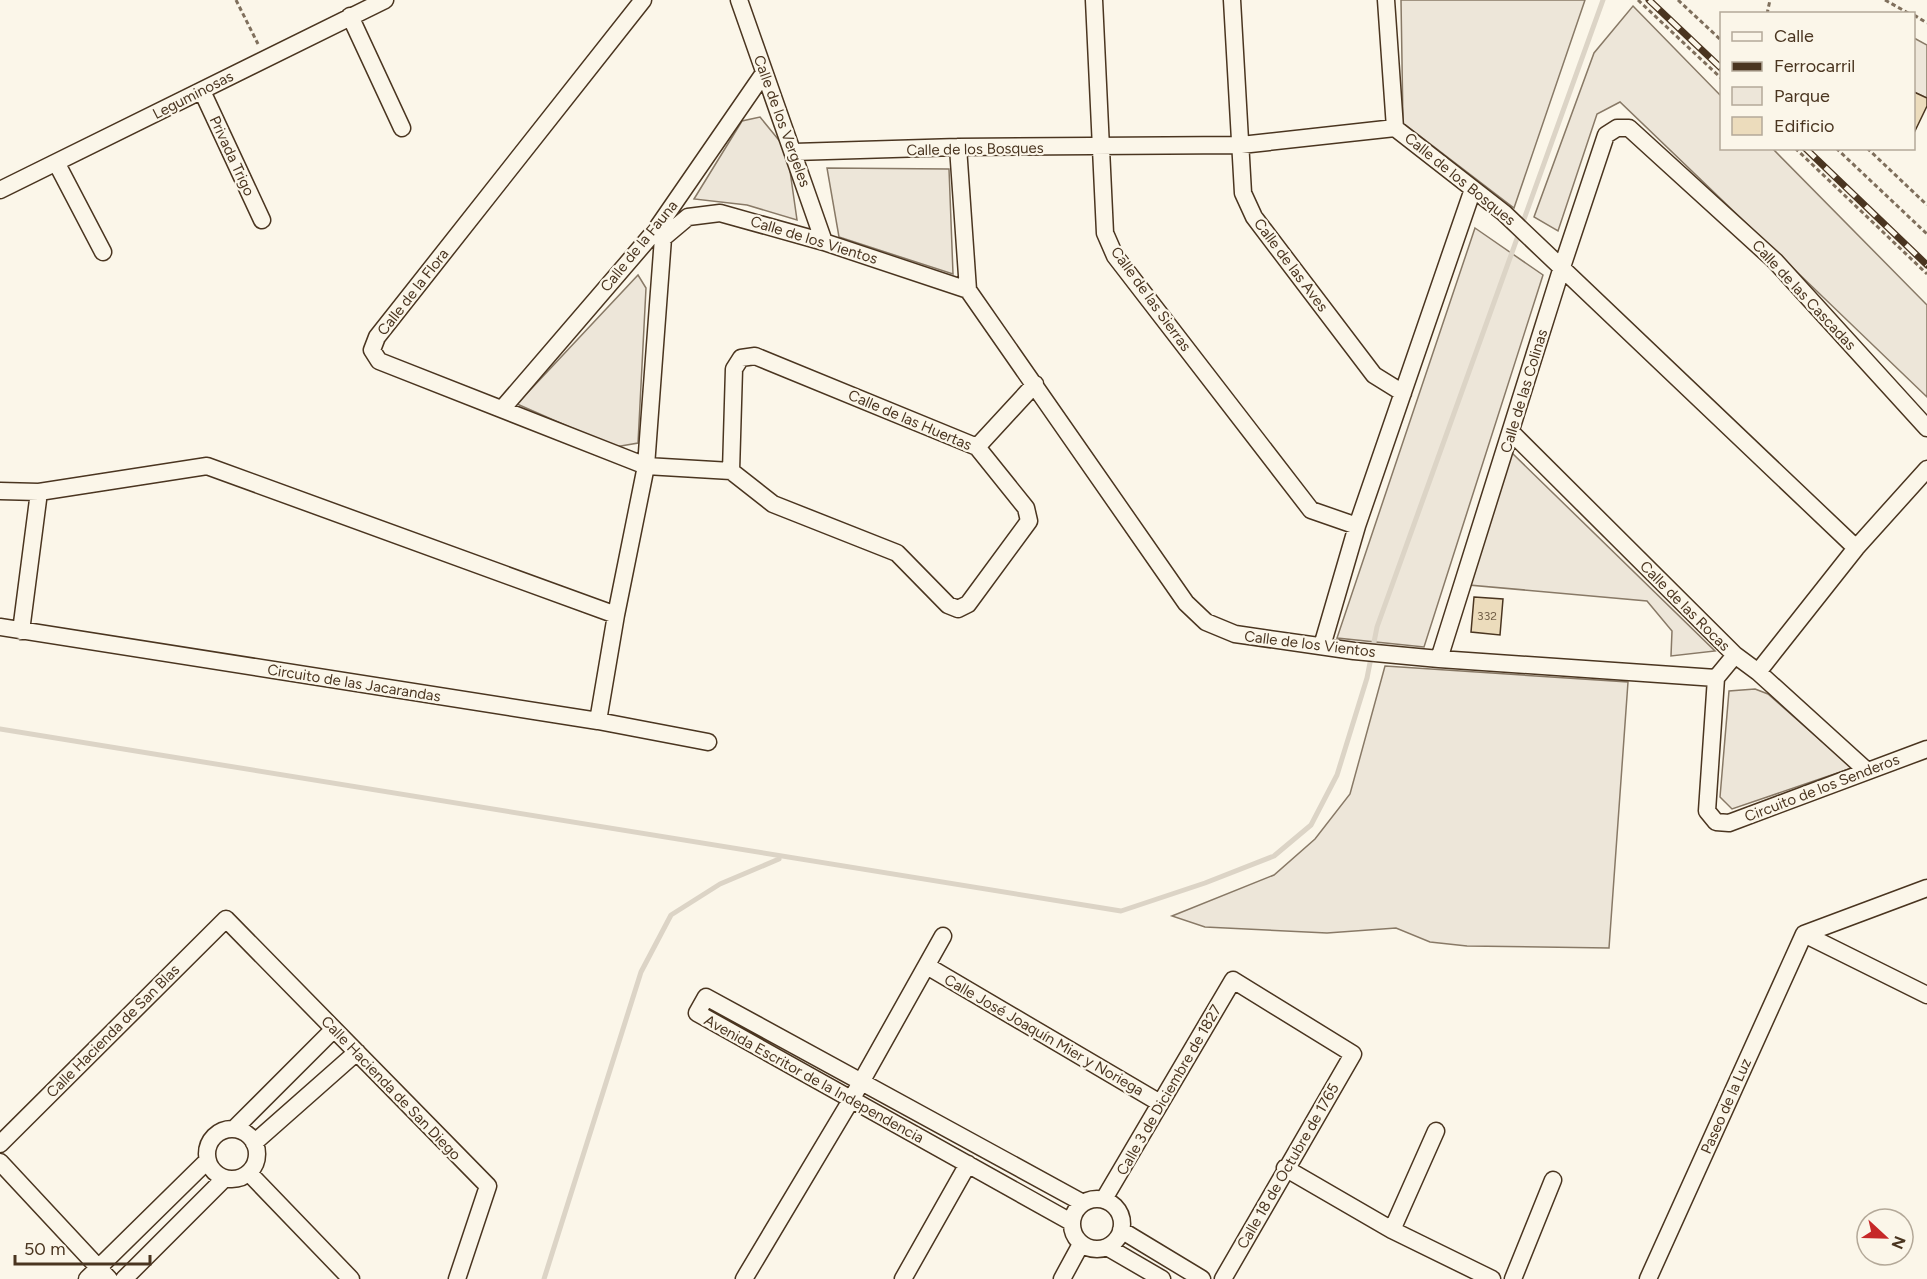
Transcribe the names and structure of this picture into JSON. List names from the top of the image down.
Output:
{
  "streets": {
    "street": [
      "Leguminosas",
      "Calle de los Vergeles",
      "Calle de los Bosques",
      "Privada Trigo",
      "Calle de los Vientos",
      "Calle de la Fauna",
      "Calle de las Aves",
      "Calle de la Flora",
      "Calle de las Cascadas",
      "Calle de las Sierras",
      "Calle de las Colinas",
      "Calle de las Huertas",
      "Calle de las Rocas",
      "Circuito de las Jacarandas",
      "Circuito de los Senderos",
      "Calle Hacienda de San Blas",
      "Calle José Joaquín Mier y Noriega",
      "Avenida Escritor de la Independencia",
      "Calle Hacienda de San Diego",
      "Calle 3 de Diciembre de 1827",
      "Paseo de la Luz",
      "Calle 18 de Octubre de 1765"
    ]
  },
  "crossings": [
    ["Leguminosas", "Privada Trigo"],
    ["Calle de los Vergeles", "Calle de los Bosques"],
    ["Calle de los Vergeles", "Calle de los Vientos"],
    ["Calle de los Vergeles", "Calle de la Fauna"],
    ["Calle de los Bosques", "Calle de las Aves"],
    ["Calle de los Bosques", "Calle de las Sierras"],
    ["Calle de los Bosques", "Calle de las Colinas"],
    ["Calle de los Vientos", "Calle de la Fauna"],
    ["Calle de los Vientos", "Calle de las Colinas"],
    ["Calle de los Vientos", "Circuito de los Senderos"],
    ["Calle de la Fauna", "Calle de la Flora"],
    ["Calle de las Cascadas", "Calle de las Colinas"],
    ["Calle de las Colinas", "Calle de las Rocas"],
    ["Calle de las Rocas", "Circuito de los Senderos"],
    ["Calle Hacienda de San Blas", "Calle Hacienda de San Diego"],
    ["Calle José Joaquín Mier y Noriega", "Calle 3 de Diciembre de 1827"],
    ["Avenida Escritor de la Independencia", "Calle 3 de Diciembre de 1827"],
    ["Calle 3 de Diciembre de 1827", "Calle 18 de Octubre de 1765"]
  ],
  "house_numbers": ["332"],
  "legend": [
    "Calle",
    "Ferrocarril",
    "Parque",
    "Edificio"
  ],
  "scale_bar": "50 m",
  "north": "right"
}
